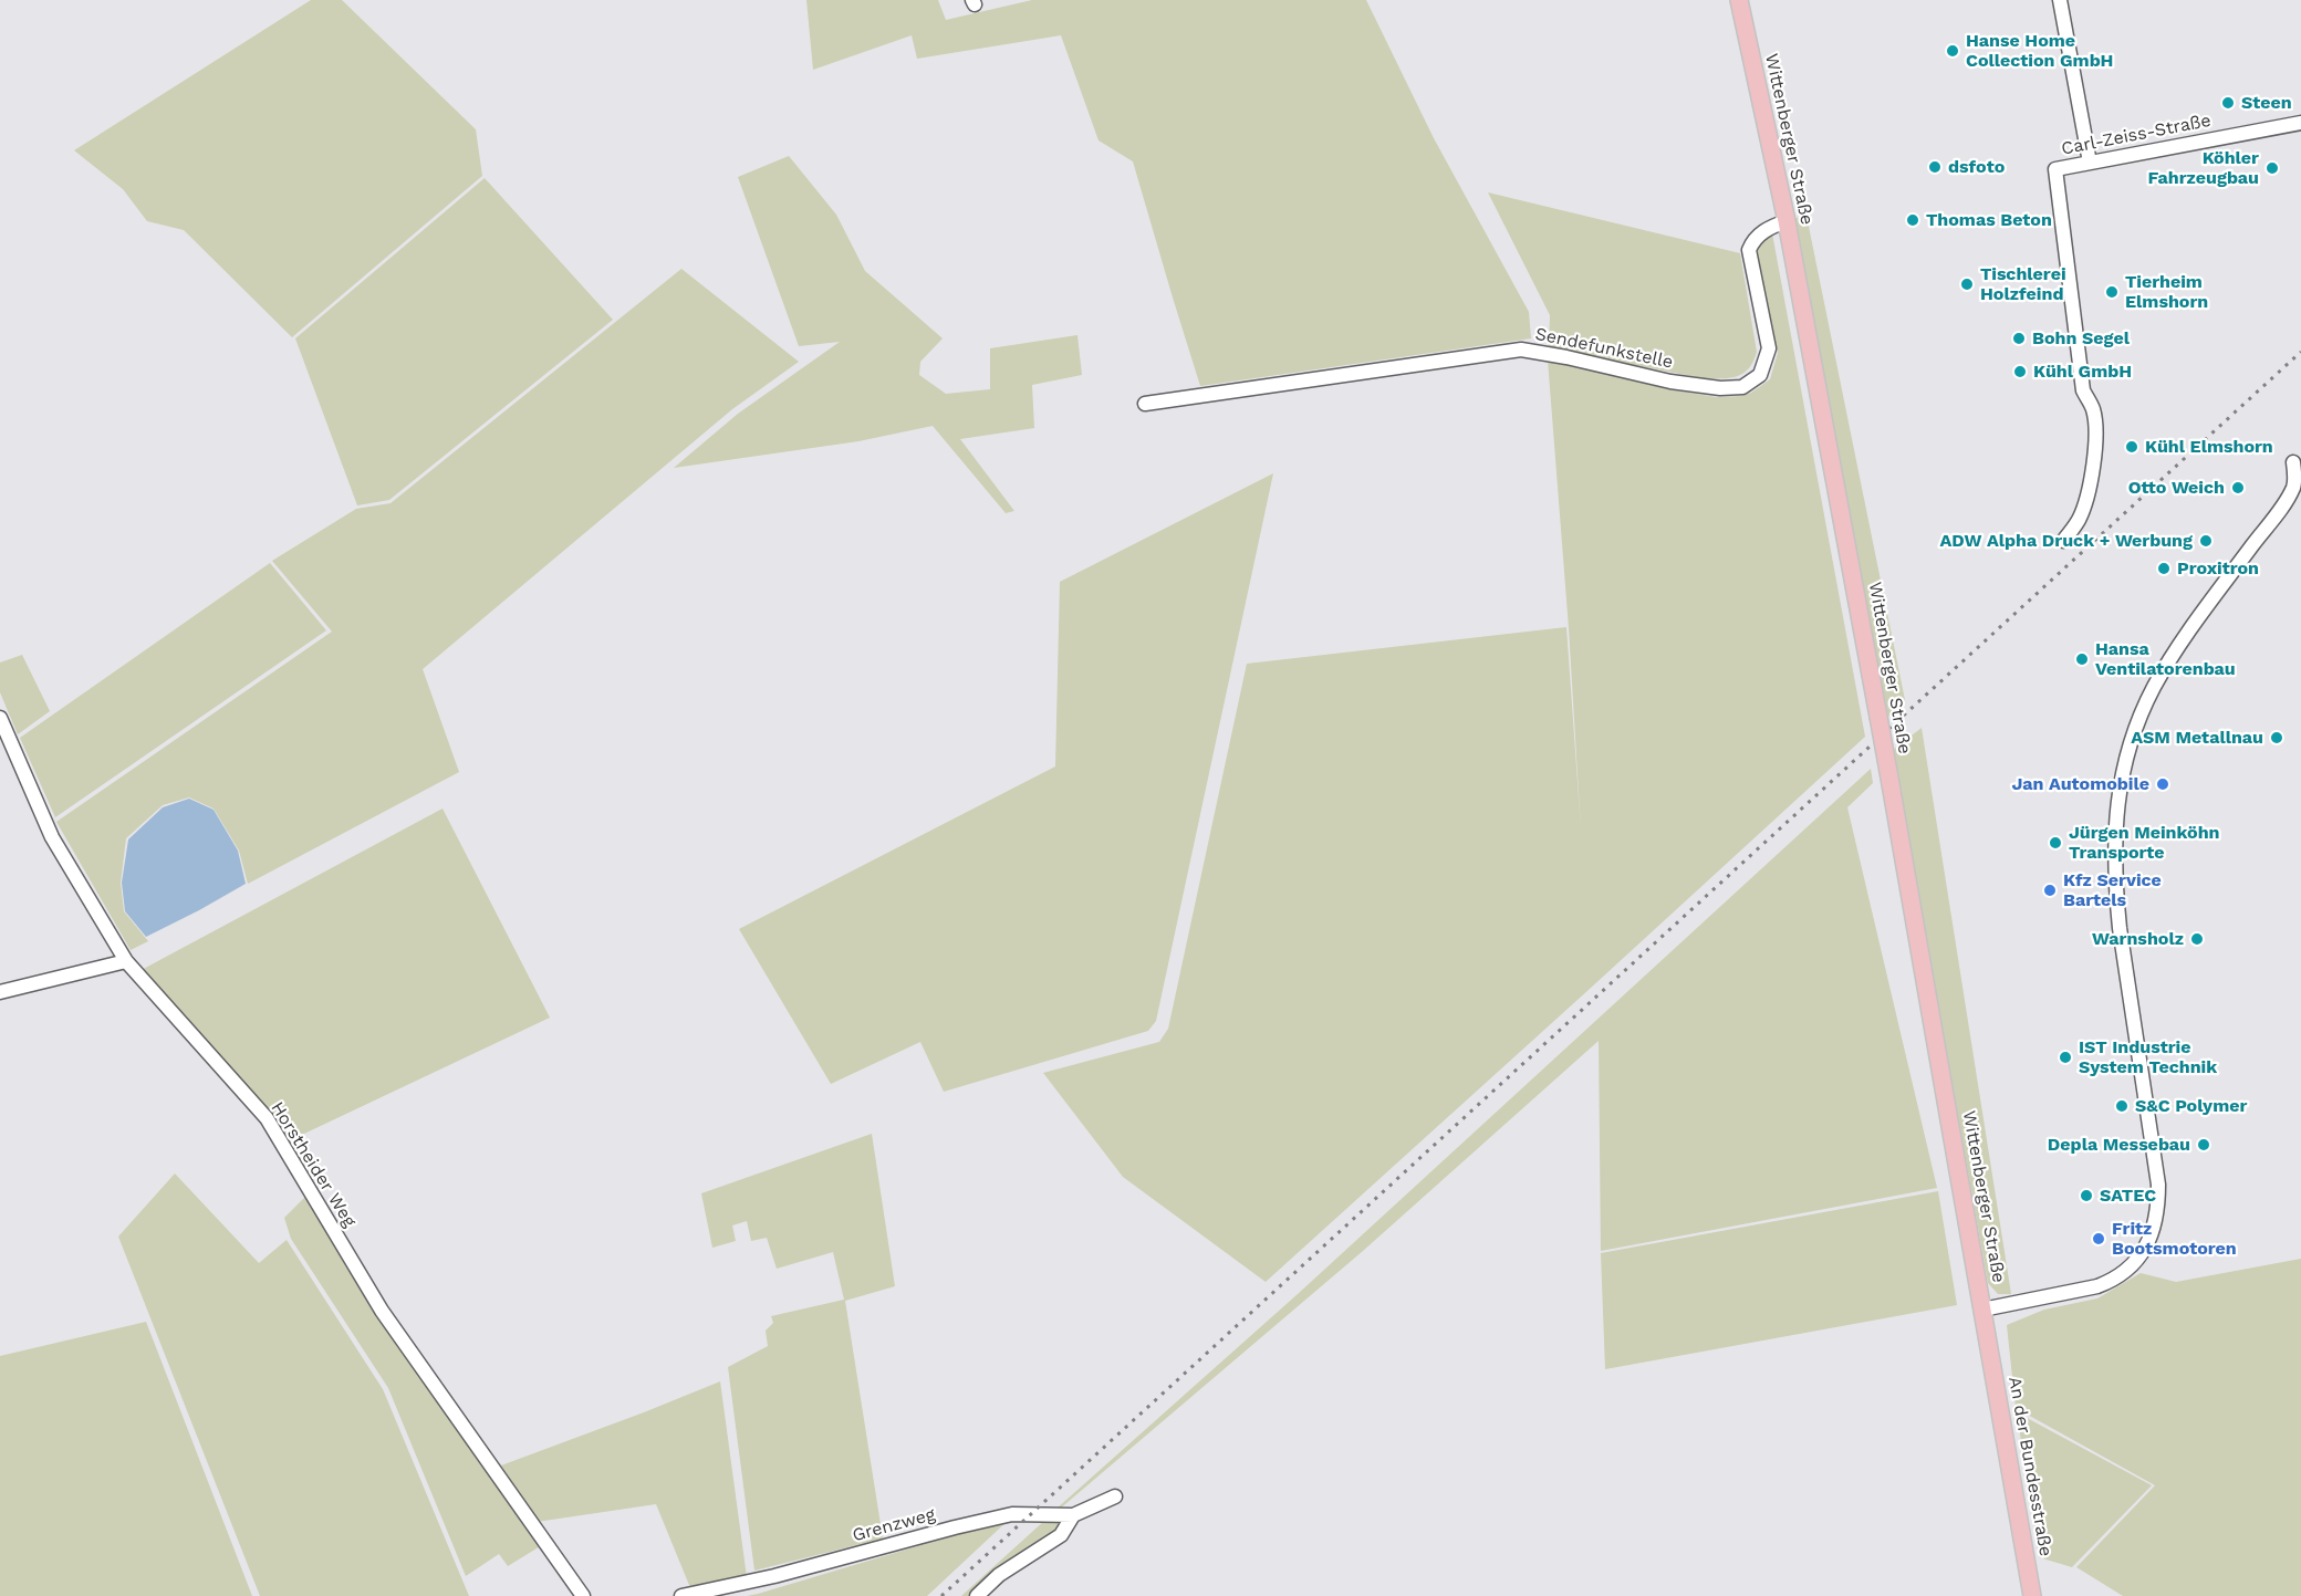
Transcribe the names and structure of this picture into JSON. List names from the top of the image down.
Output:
{
  "streets": {
    "main road": ["Wittenberger Straße", "An der Bundesstraße"],
    "street": [
      "Carl-Zeiss-Straße",
      "Sendefunkstelle",
      "Horstheider Weg",
      "Grenzweg"
    ]
  },
  "crossings": [
    ["Wittenberger Straße", "Sendefunkstelle"],
    ["Wittenberger Straße", "An der Bundesstraße"]
  ],
  "places": [
    "Hanse Home Collection GmbH",
    "Steen",
    "dsfoto",
    "Köhler Fahrzeugbau",
    "Thomas Beton",
    "Tischlerei Holzfeind",
    "Tierheim Elmshorn",
    "Bohn Segel",
    "Kühl GmbH",
    "Kühl Elmshorn",
    "Otto Weich",
    "ADW Alpha Druck + Werbung",
    "Proxitron",
    "Hansa Ventilatorenbau",
    "ASM Metallnau",
    "Jan Automobile",
    "Jürgen Meinköhn Transporte",
    "Kfz Service Bartels",
    "Warnsholz",
    "IST Industrie System Technik",
    "S&C Polymer",
    "Depla Messebau",
    "SATEC",
    "Fritz Bootsmotoren"
  ]
}
